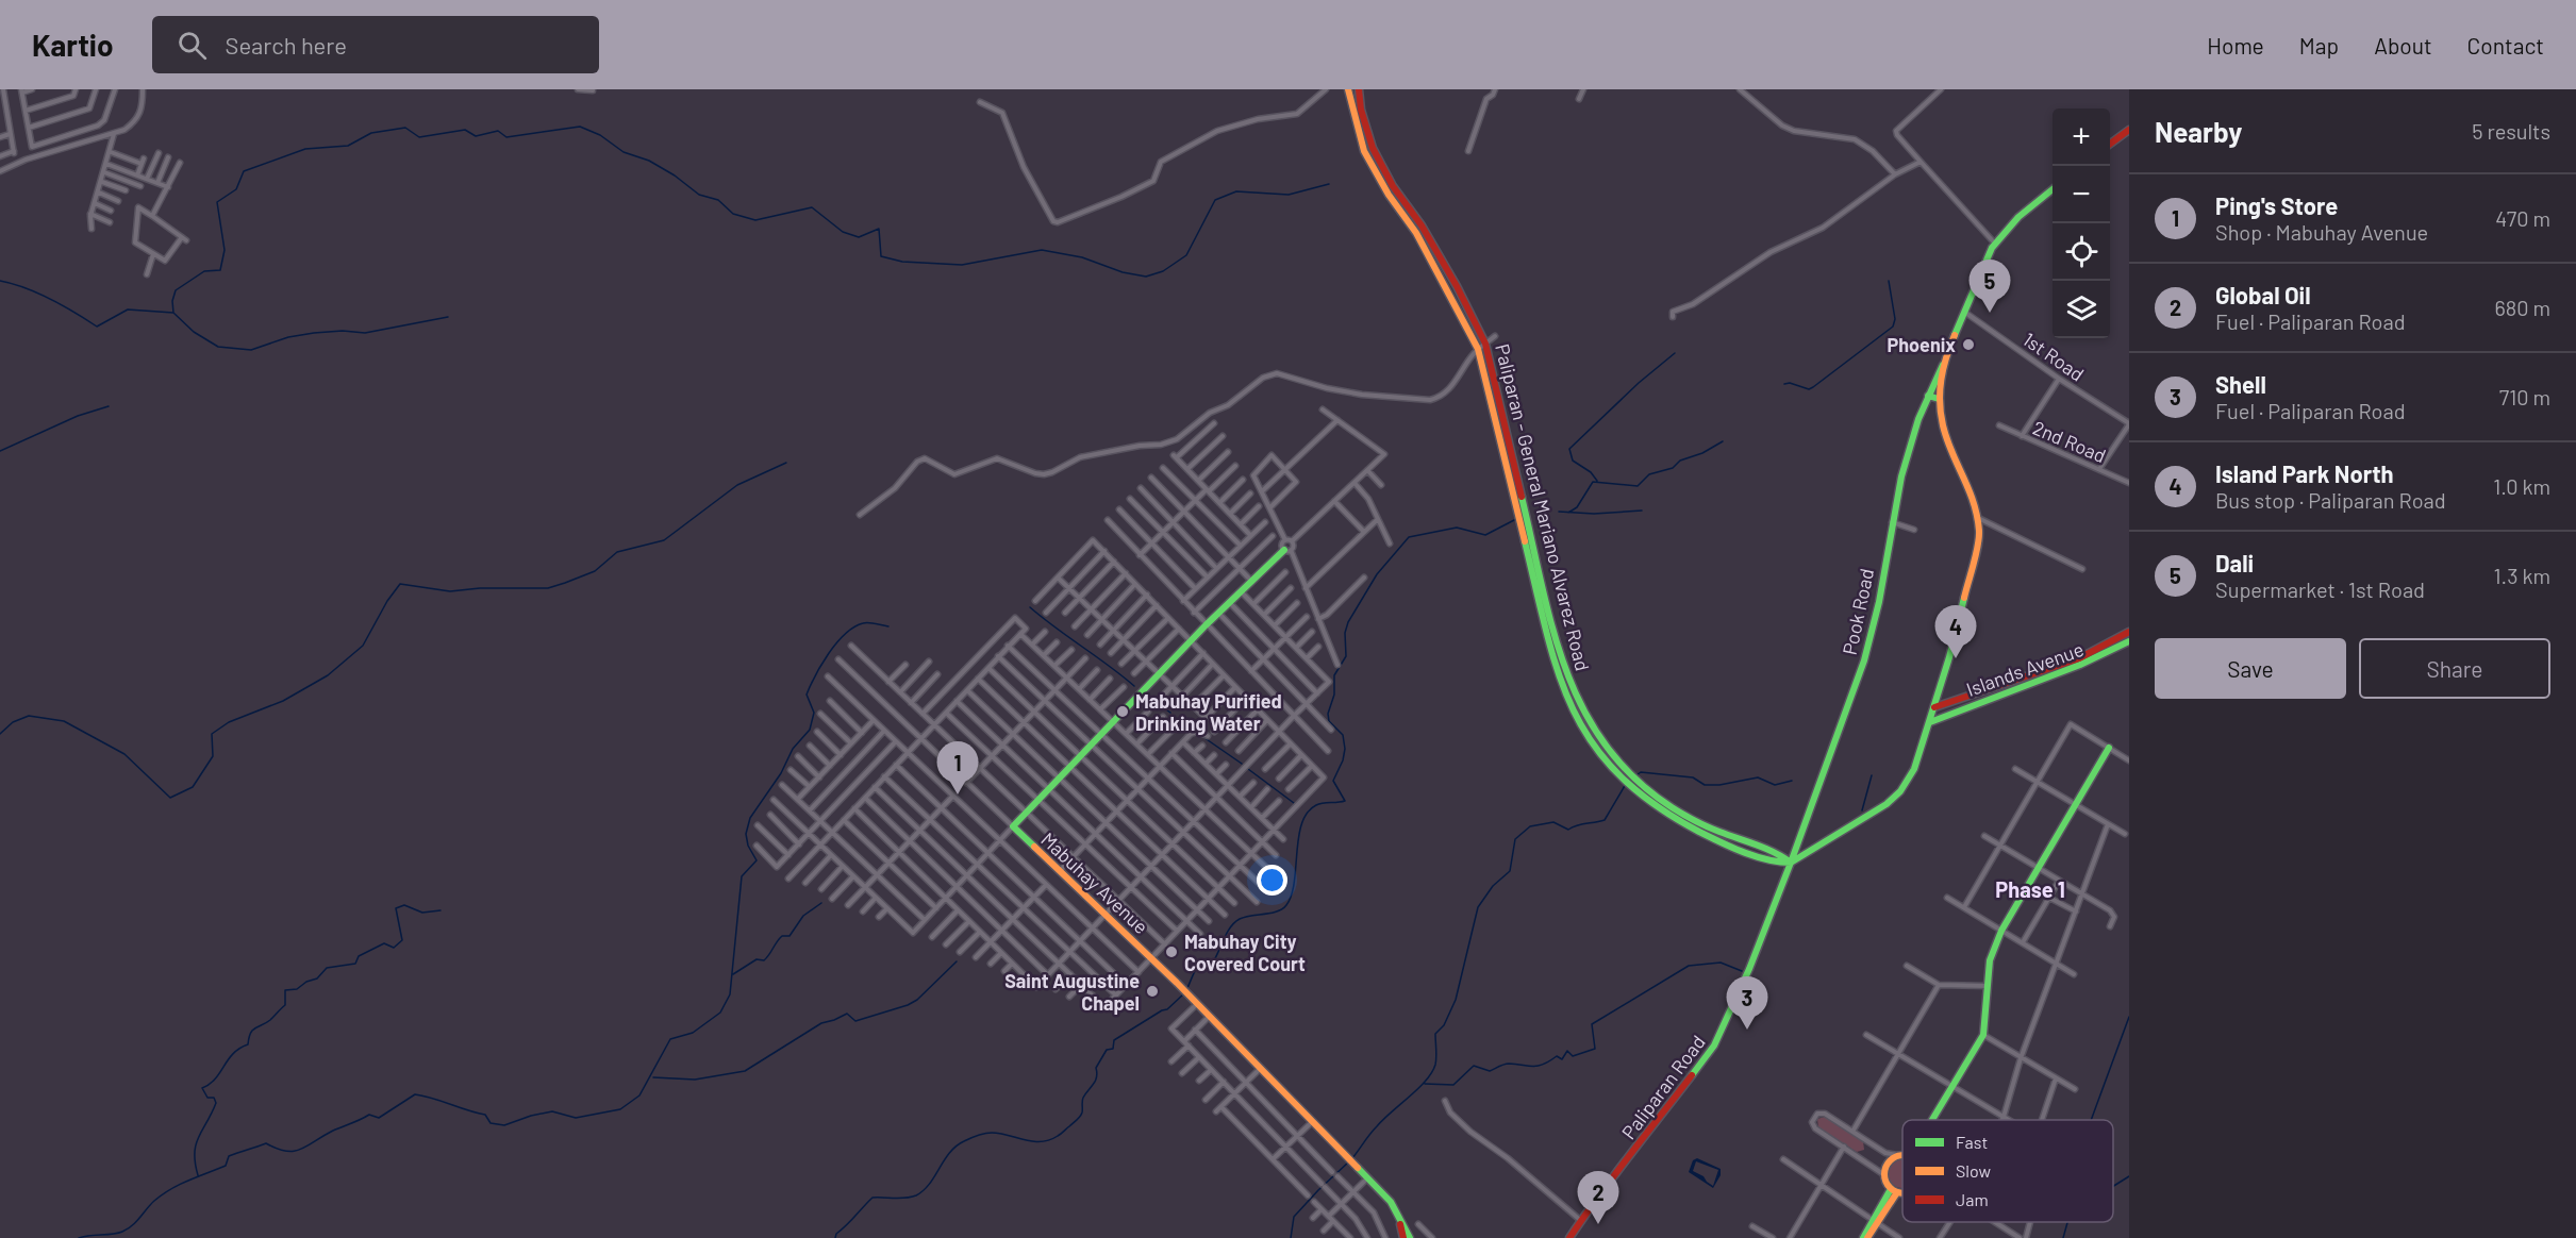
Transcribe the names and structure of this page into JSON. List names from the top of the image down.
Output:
{
  "streets": {
    "street": [
      "1st Road",
      "2nd Road",
      "Paliparan - General Mariano Alvarez Road",
      "Pook Road",
      "Islands Avenue",
      "Mabuhay Avenue",
      "Paliparan Road"
    ]
  },
  "crossings": [
    ["Paliparan - General Mariano Alvarez Road", "Pook Road"],
    ["Paliparan - General Mariano Alvarez Road", "Paliparan Road"],
    ["Pook Road", "Paliparan Road"]
  ],
  "districts": ["Phase 1"],
  "places": [
    "Phoenix",
    "Mabuhay Purified Drinking Water",
    "Mabuhay City Covered Court",
    "Saint Augustine Chapel"
  ],
  "legend": ["Fast", "Slow", "Jam"],
  "page": {
    "header": "Kartio",
    "search": "Search here",
    "nav": [
      "Home",
      "Map",
      "About",
      "Contact"
    ],
    "heading": ["Nearby", "5 results"],
    "map_buttons": ["+", "−"],
    "list": [
      {
        "mark": "1",
        "name": "Ping's Store",
        "note": "Shop · Mabuhay Avenue",
        "value": "470 m"
      },
      {
        "mark": "2",
        "name": "Global Oil",
        "note": "Fuel · Paliparan Road",
        "value": "680 m"
      },
      {
        "mark": "3",
        "name": "Shell",
        "note": "Fuel · Paliparan Road",
        "value": "710 m"
      },
      {
        "mark": "4",
        "name": "Island Park North",
        "note": "Bus stop · Paliparan Road",
        "value": "1.0 km"
      },
      {
        "mark": "5",
        "name": "Dali",
        "note": "Supermarket · 1st Road",
        "value": "1.3 km"
      }
    ],
    "pins": [
      "5",
      "4",
      "1",
      "3",
      "2"
    ],
    "buttons": ["Save", "Share"]
  }
}
